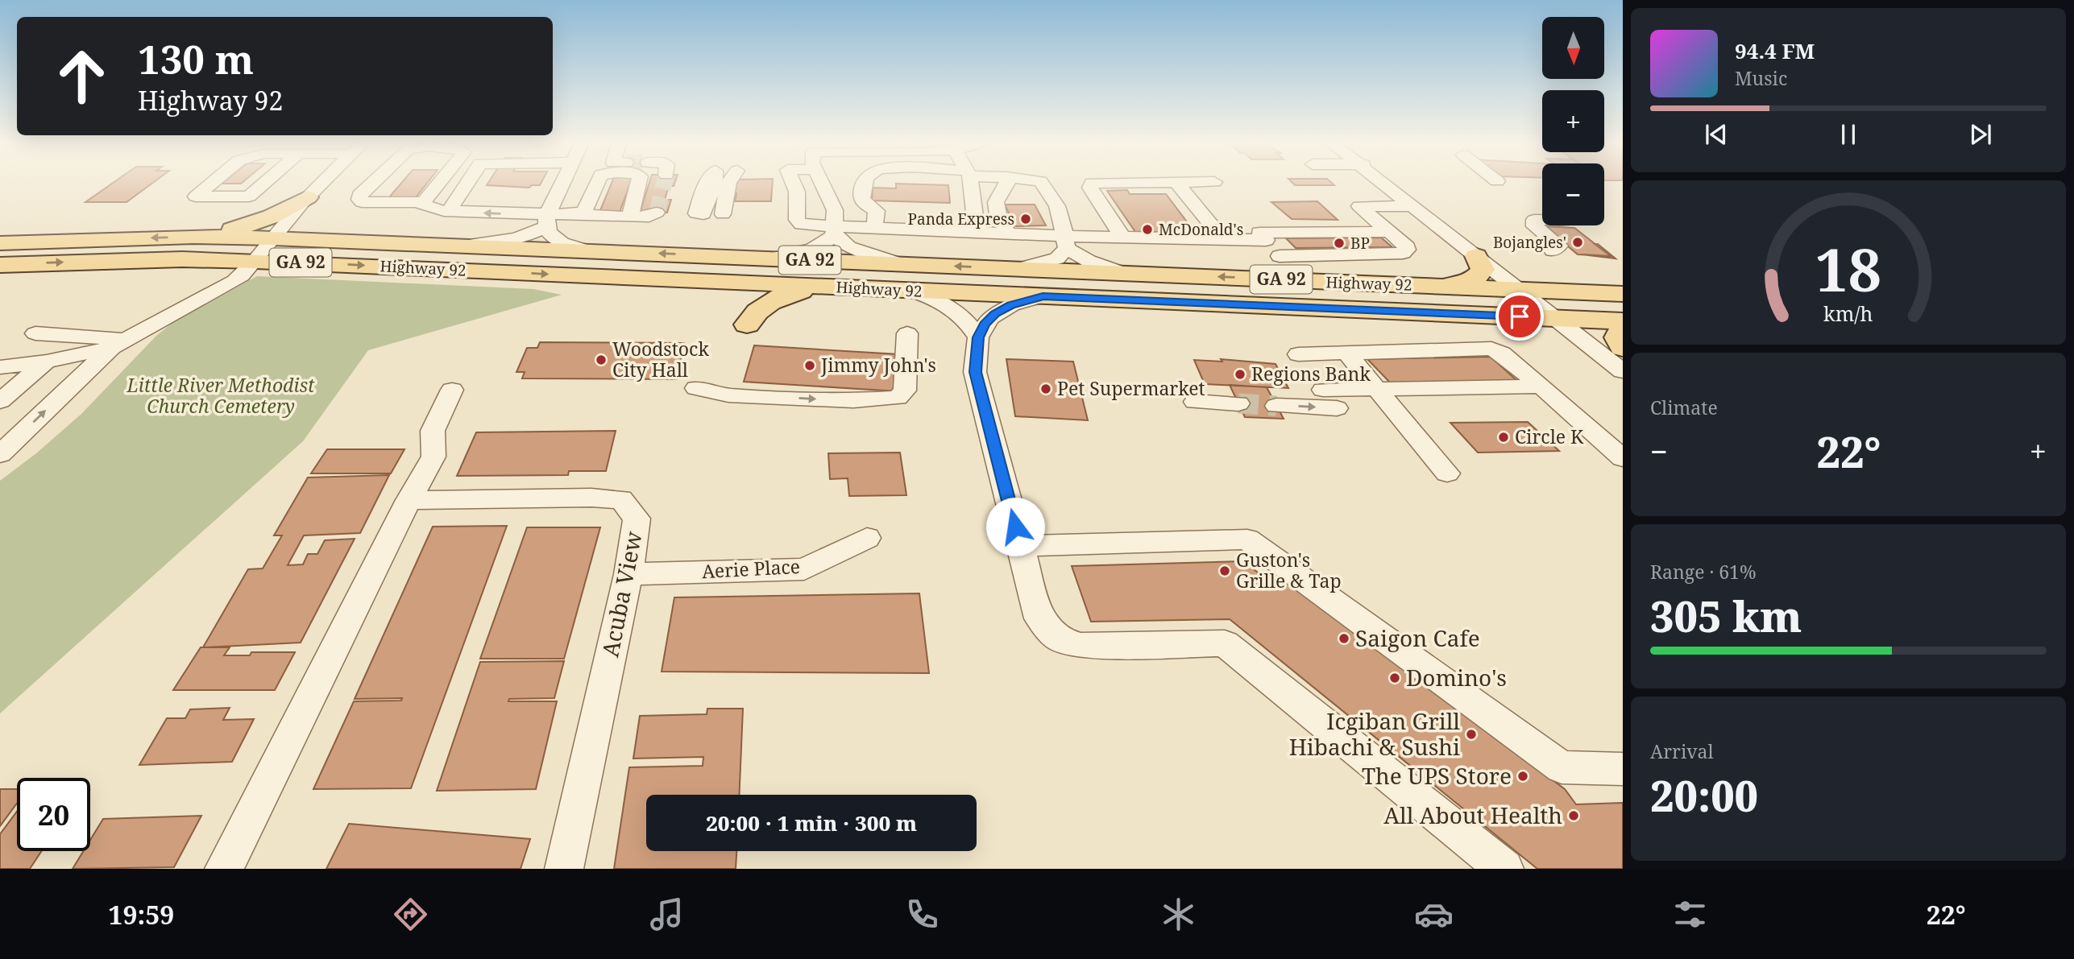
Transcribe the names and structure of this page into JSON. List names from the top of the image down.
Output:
{
  "streets": {
    "main road": ["GA 92", "Highway 92"],
    "street": ["Aerie Place", "Acuba View"]
  },
  "crossings": [
    ["Aerie Place", "Acuba View"]
  ],
  "parks": ["Little River Methodist Church Cemetery"],
  "places": [
    "Panda Express",
    "McDonald's",
    "Bojangles'",
    "BP",
    "Woodstock City Hall",
    "Jimmy John's",
    "Regions Bank",
    "Pet Supermarket",
    "Circle K",
    "Guston's Grille & Tap",
    "Saigon Cafe",
    "Domino's",
    "Icgiban Grill Hibachi & Sushi",
    "The UPS Store",
    "All About Health"
  ],
  "north": "bottom",
  "page": {
    "map_buttons": ["+", "−"],
    "turn": ["130 m", "Highway 92"],
    "song": ["94.4 FM", "Music"],
    "tile": [
      "Climate",
      ["Range · 61%", "305 km"],
      ["Arrival", "20:00"]
    ],
    "heat": ["−", "22°", "+"],
    "limit": "20",
    "trip": "20:00 · 1 min · 300 m",
    "tabs": ["19:59", "22°"],
    "gauge": ["18", "km/h"]
  }
}
